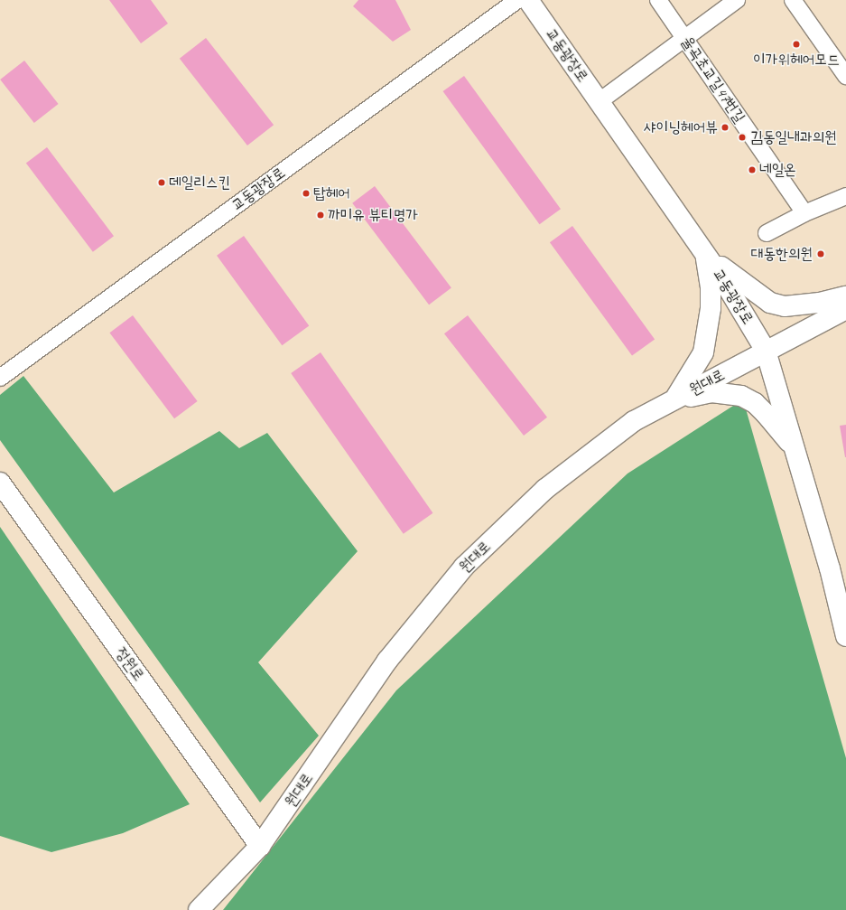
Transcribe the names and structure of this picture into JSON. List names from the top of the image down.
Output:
{
  "streets": {
    "street": [
      "교동광장로",
      "율곡초교길47번길",
      "원대로",
      "정원로"
    ]
  },
  "crossings": [
    ["교동광장로", "원대로"],
    ["원대로", "정원로"]
  ],
  "places": [
    "이가위헤어모드",
    "샤이닝헤어뷰",
    "김동일내과의원",
    "네일온",
    "데일리스킨",
    "탑헤어",
    "까미유 뷰티명가",
    "대동한의원"
  ]
}
